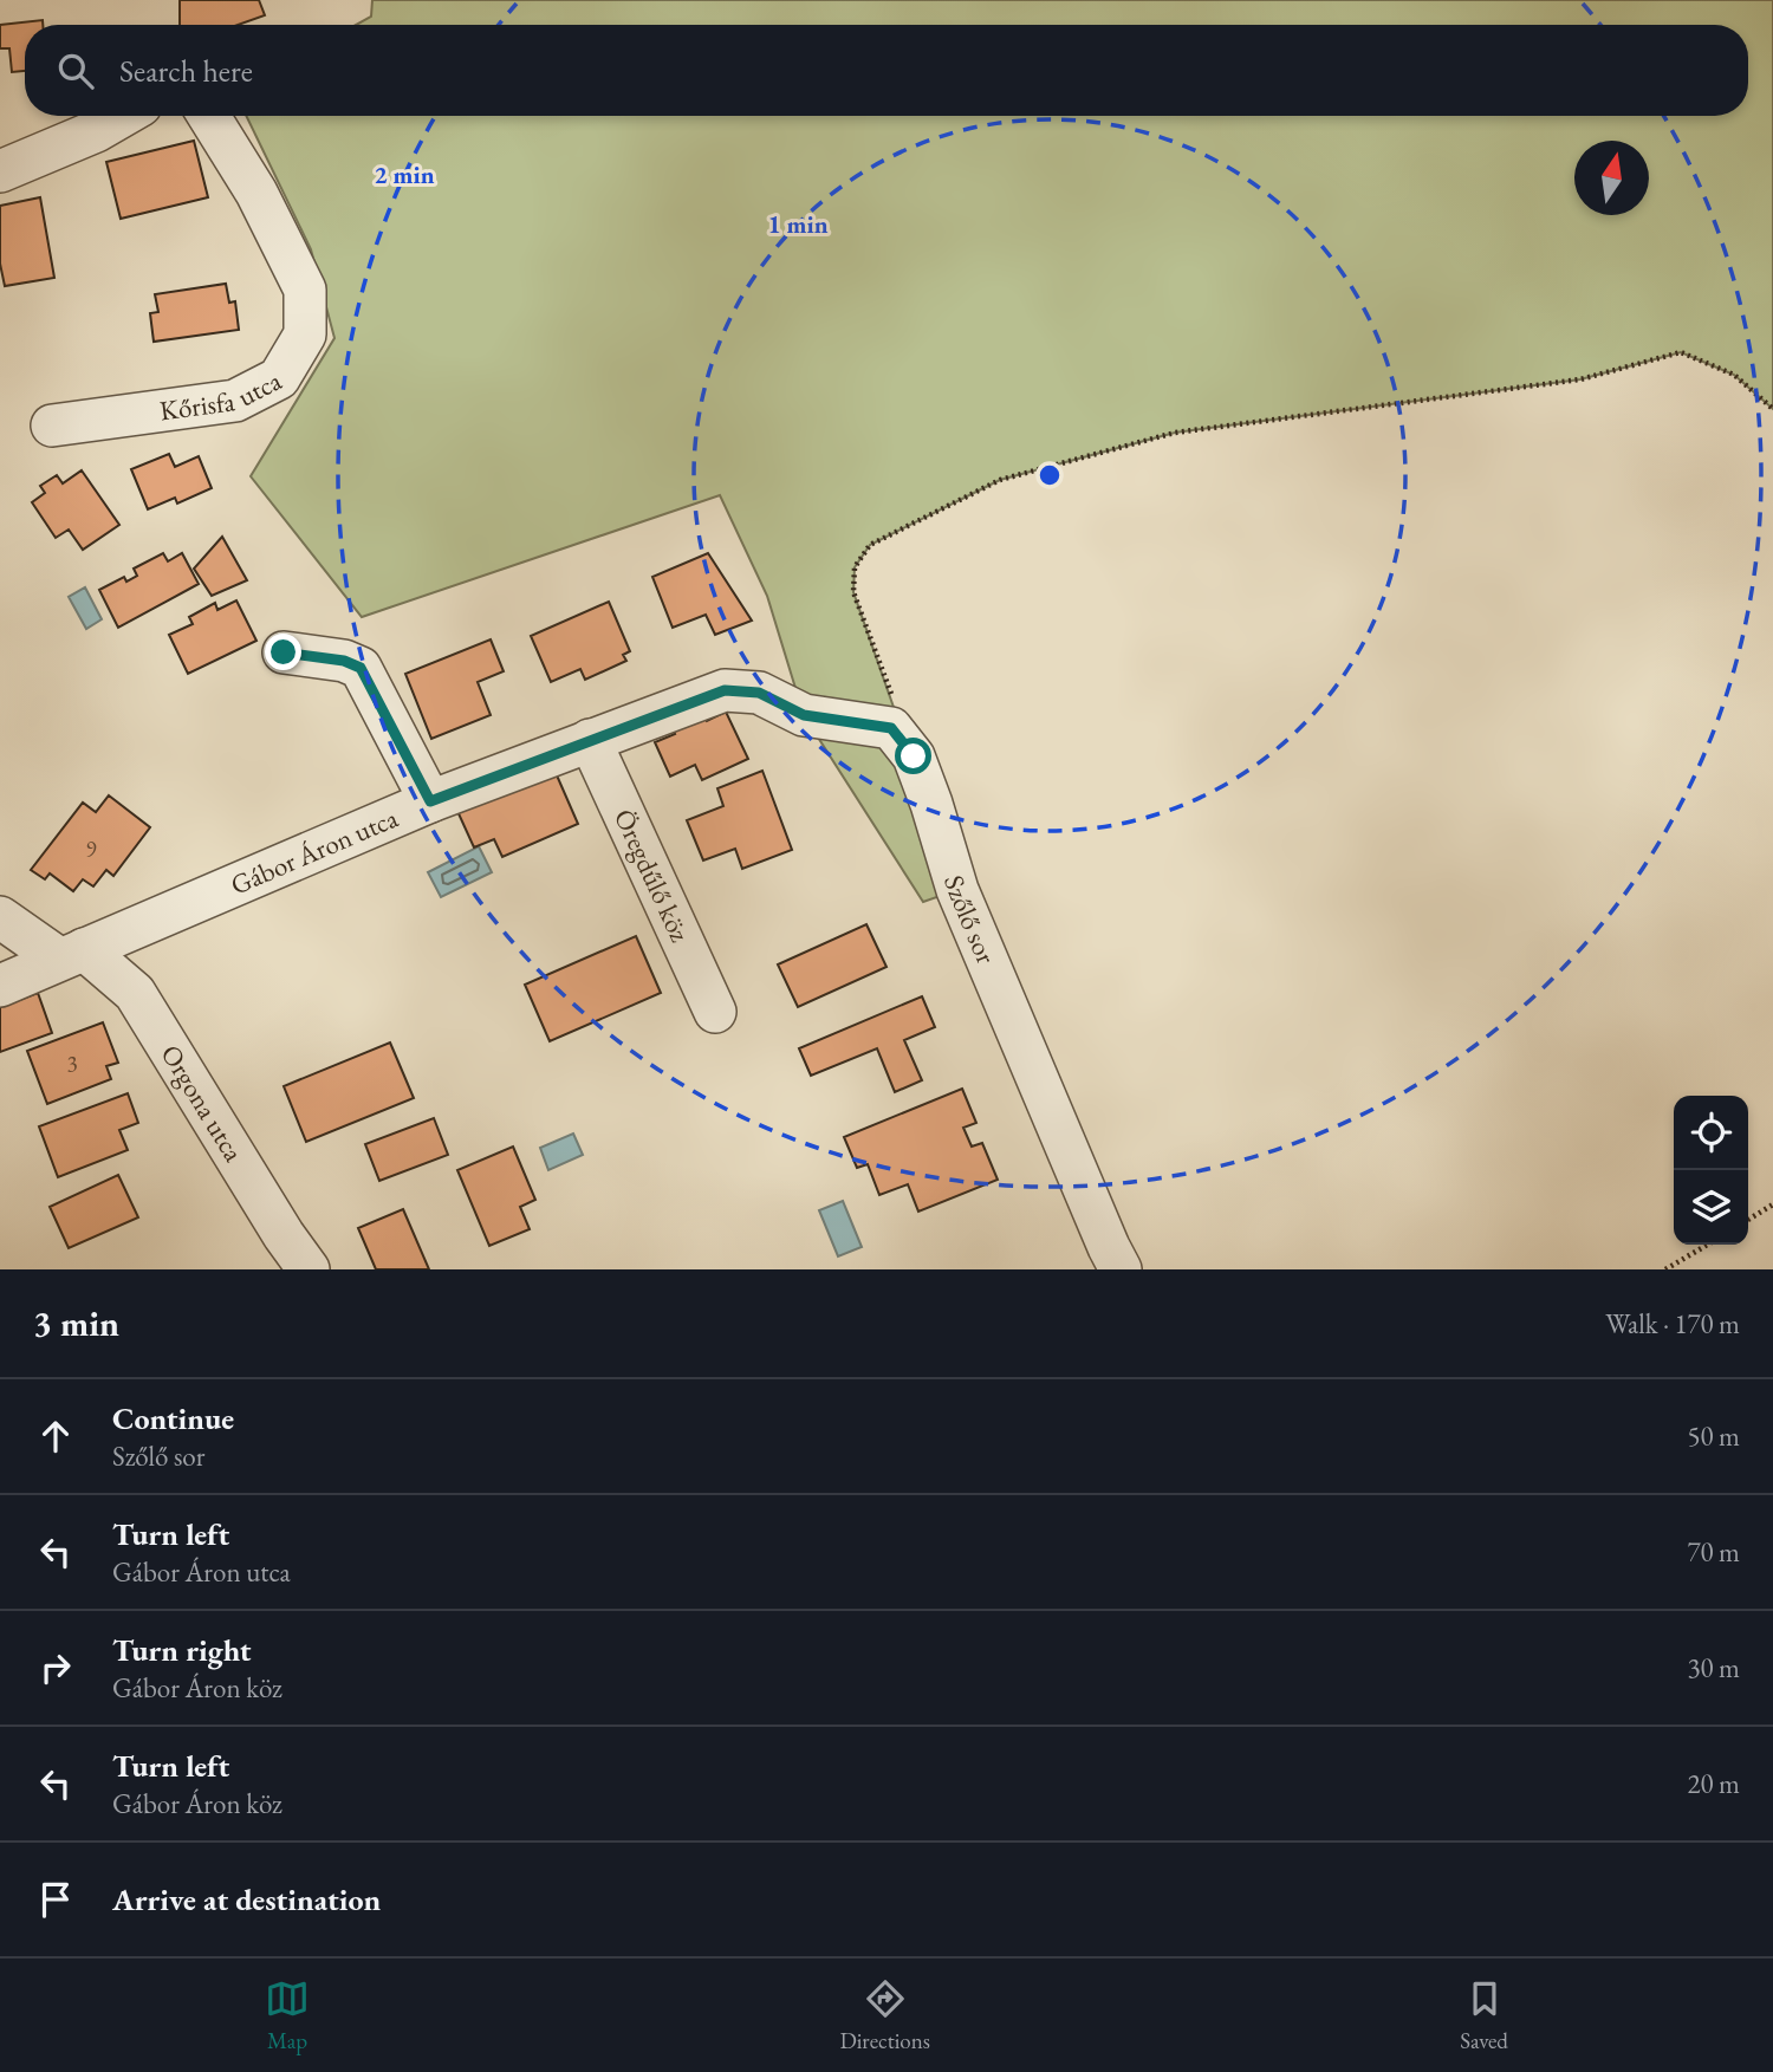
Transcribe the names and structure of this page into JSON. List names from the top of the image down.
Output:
{
  "streets": {
    "street": [
      "Kőrisfa utca",
      "Gábor Áron utca",
      "Öregdűlő köz",
      "Szőlő sor",
      "Orgona utca"
    ]
  },
  "crossings": [
    ["Gábor Áron utca", "Öregdűlő köz"],
    ["Gábor Áron utca", "Szőlő sor"],
    ["Gábor Áron utca", "Orgona utca"]
  ],
  "house_numbers": ["9", "3"],
  "north": "top",
  "page": {
    "search": "Search here",
    "heading": ["3 min", "Walk · 170 m"],
    "list": [
      ["Continue", "Szőlő sor", "50 m"],
      ["Turn left", "Gábor Áron utca", "70 m"],
      ["Turn right", "Gábor Áron köz", "30 m"],
      ["Turn left", "Gábor Áron köz", "20 m"],
      "Arrive at destination"
    ],
    "nav": ["Map", "Directions", "Saved"]
  },
  "rings": ["2 min", "1 min"]
}
